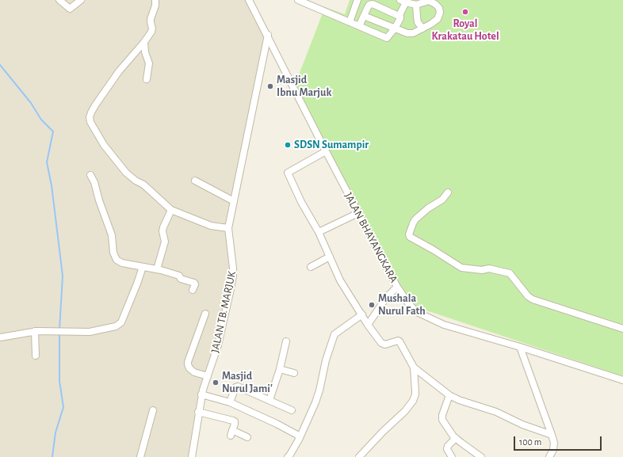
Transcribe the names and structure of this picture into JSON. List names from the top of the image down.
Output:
{
  "streets": {
    "street": ["JALAN BHAYANGKARA", "JALAN TB. MARJUK"]
  },
  "crossings": [
    ["JALAN BHAYANGKARA", "JALAN TB. MARJUK"]
  ],
  "places": [
    "Royal Krakatau Hotel",
    "Masjid Ibnu Marjuk",
    "SDSN Sumampir",
    "Mushala Nurul Fath",
    "Masjid Nurul Jami'"
  ],
  "scale_bar": "100 m"
}
